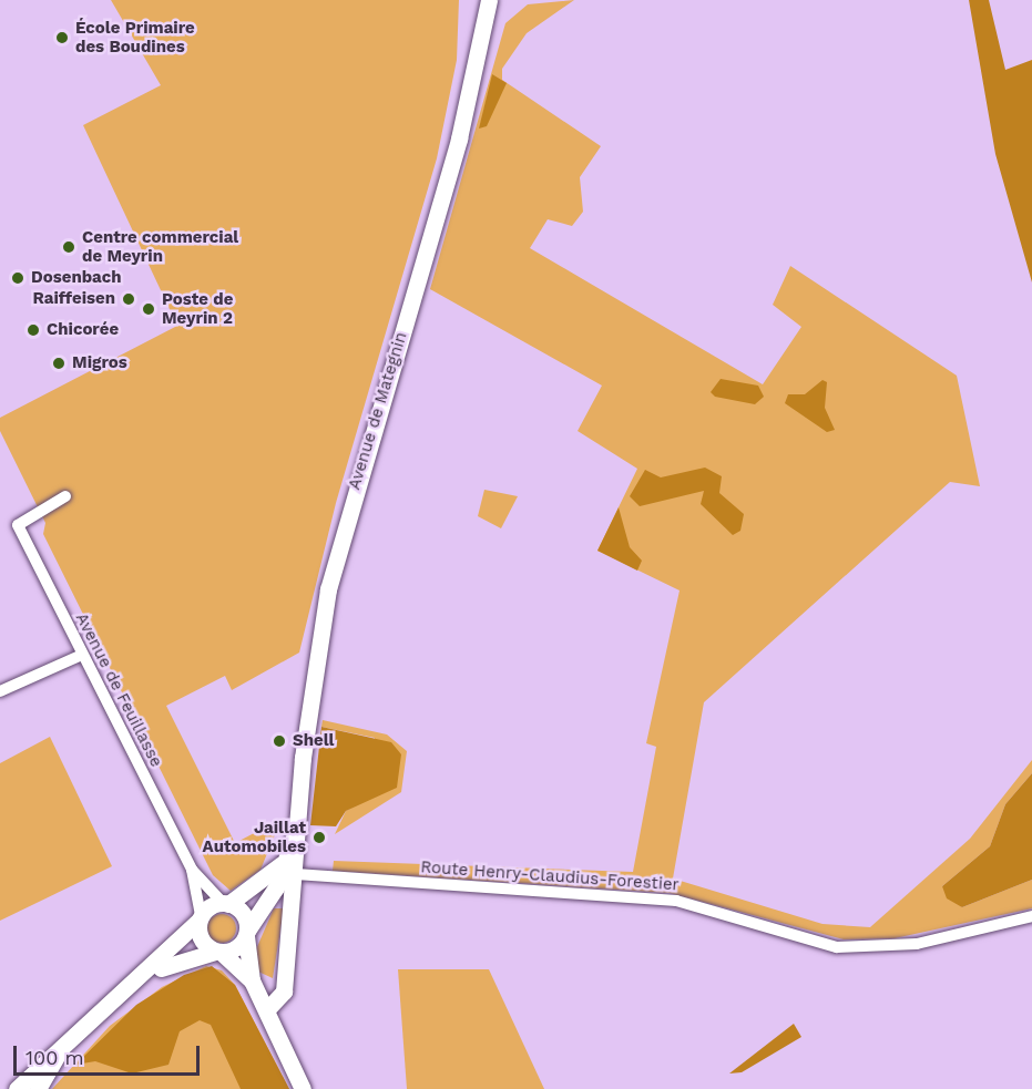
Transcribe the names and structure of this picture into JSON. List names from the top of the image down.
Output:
{
  "streets": {
    "main road": ["Avenue de Mategnin"],
    "street": ["Avenue de Feuillasse", "Route Henry-Claudius-Forestier"]
  },
  "crossings": [
    ["Avenue de Mategnin", "Avenue de Feuillasse"],
    ["Avenue de Mategnin", "Route Henry-Claudius-Forestier"]
  ],
  "places": [
    "École Primaire des Boudines",
    "Centre commercial de Meyrin",
    "Dosenbach",
    "Raiffeisen",
    "Poste de Meyrin 2",
    "Chicorée",
    "Migros",
    "Shell",
    "Jaillat Automobiles"
  ],
  "scale_bar": "100 m"
}
